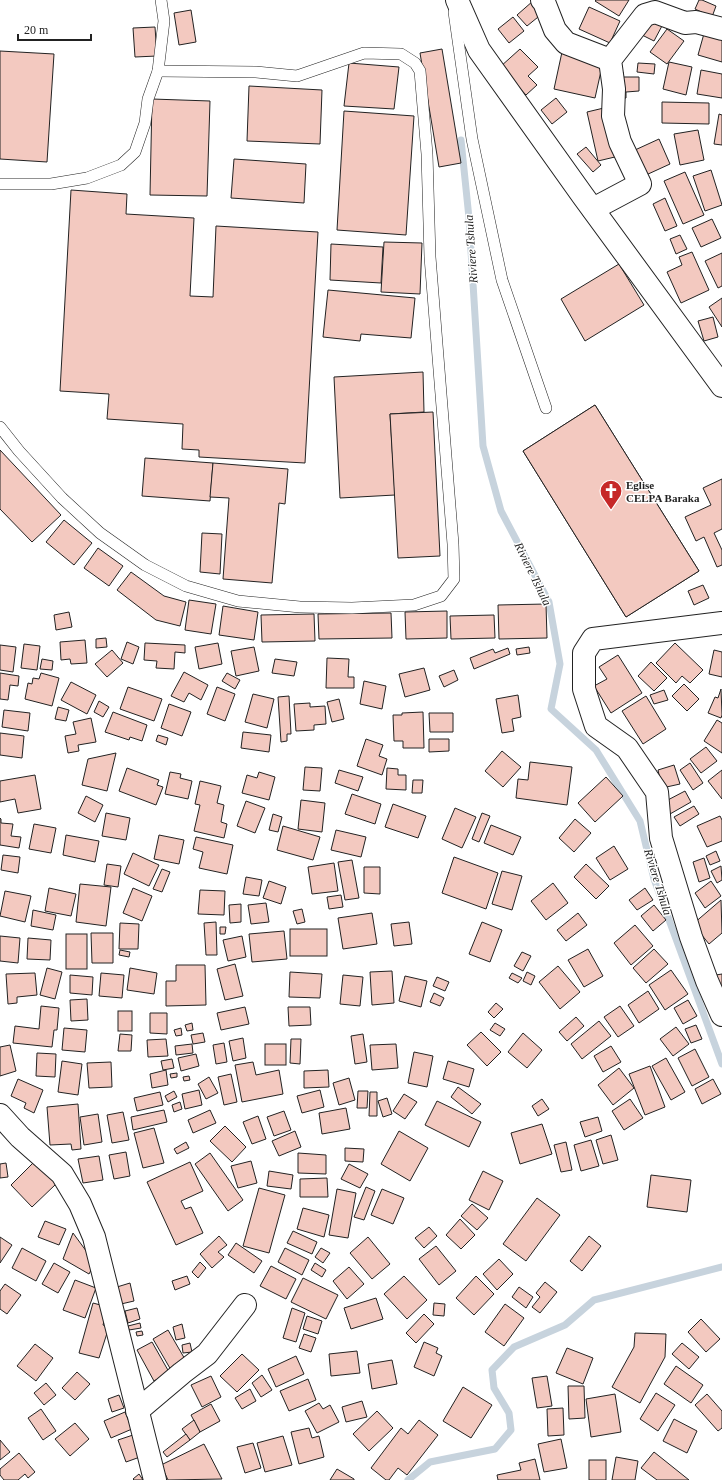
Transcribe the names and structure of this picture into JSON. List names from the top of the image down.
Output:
{
  "water": ["Riviere Tshula"],
  "places": {
    "church": ["Eglise CELPA Baraka"]
  },
  "scale_bar": "20 m"
}
